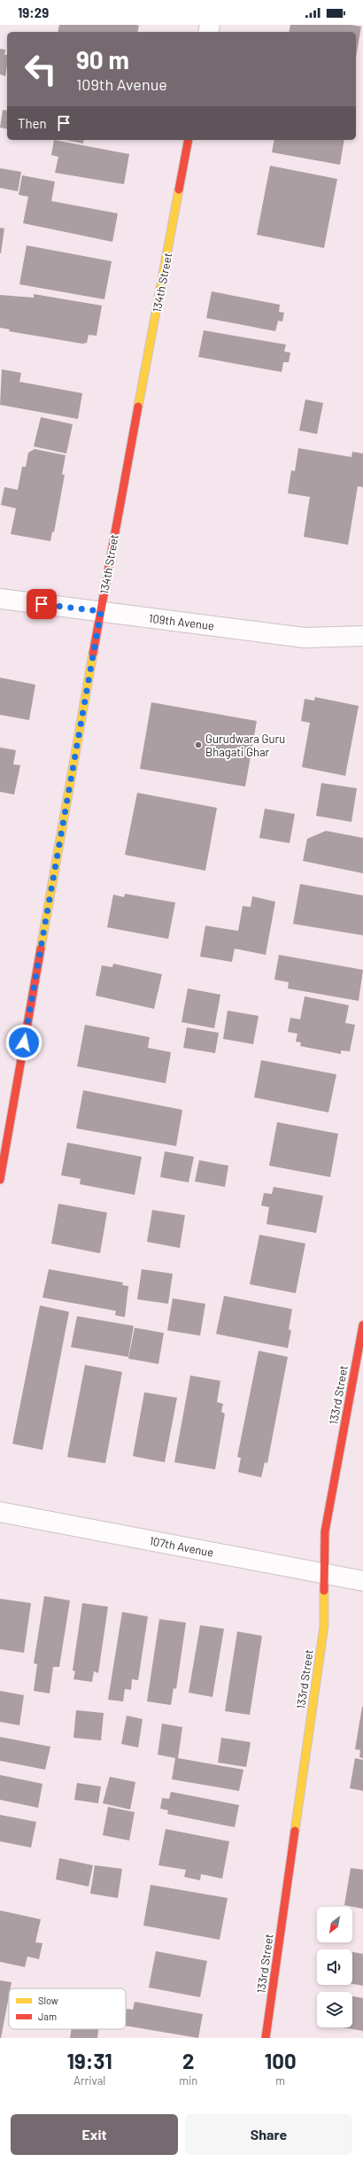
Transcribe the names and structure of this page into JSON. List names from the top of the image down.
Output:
{
  "streets": {
    "street": [
      "134th Street",
      "109th Avenue",
      "133rd Street",
      "107th Avenue"
    ]
  },
  "crossings": [
    ["134th Street", "109th Avenue"],
    ["133rd Street", "107th Avenue"]
  ],
  "places": ["Gurudwara Guru Bhagati Ghar"],
  "legend": ["Slow", "Jam"],
  "north": "bottom left",
  "page": {
    "status": "19:29",
    "turn": ["90 m", "109th Avenue"],
    "then": "Then",
    "eta": [
      "19:31",
      "Arrival",
      "2",
      "min",
      "100",
      "m"
    ],
    "buttons": ["Exit", "Share"]
  }
}
